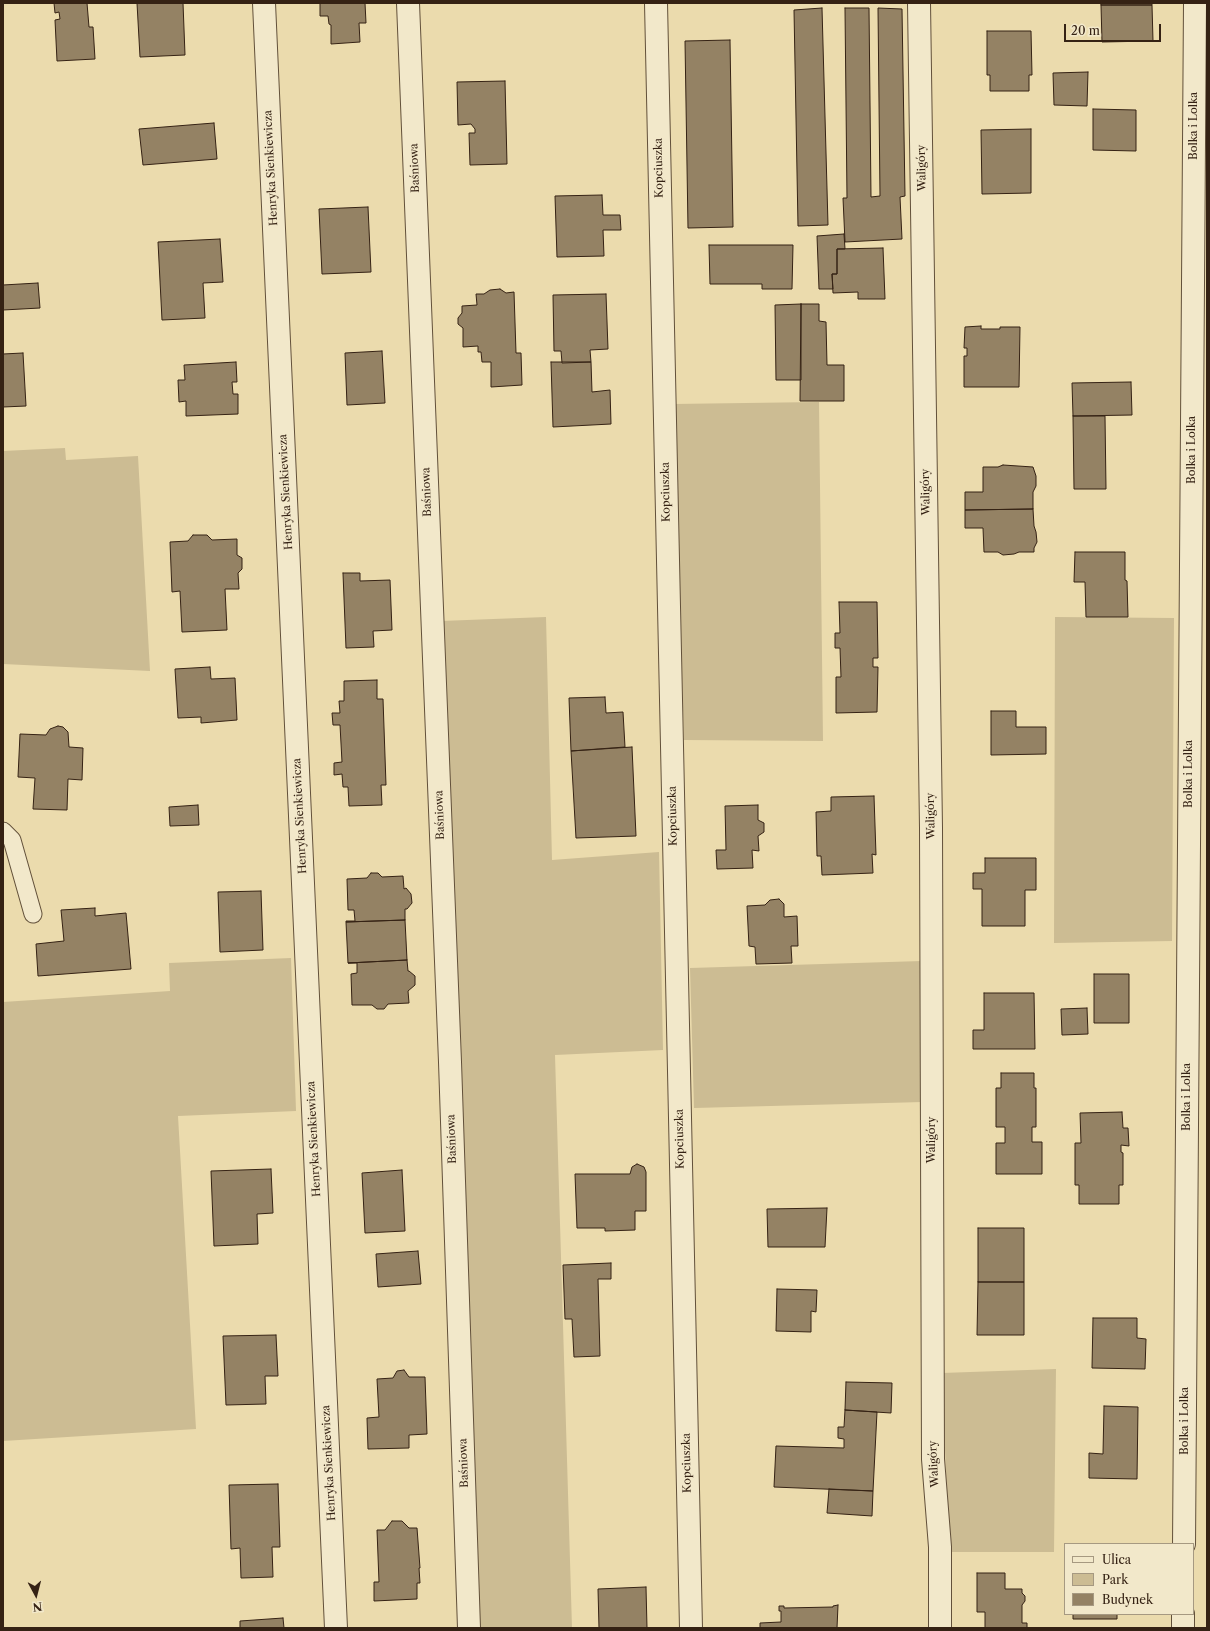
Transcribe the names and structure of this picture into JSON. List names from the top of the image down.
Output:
{
  "streets": {
    "street": [
      "Bolka i Lolka",
      "Henryka Sienkiewicza",
      "Baśniowa",
      "Kopciuszka",
      "Waligóry"
    ]
  },
  "legend": ["Ulica", "Park", "Budynek"],
  "scale_bar": "20 m",
  "north": "bottom"
}
